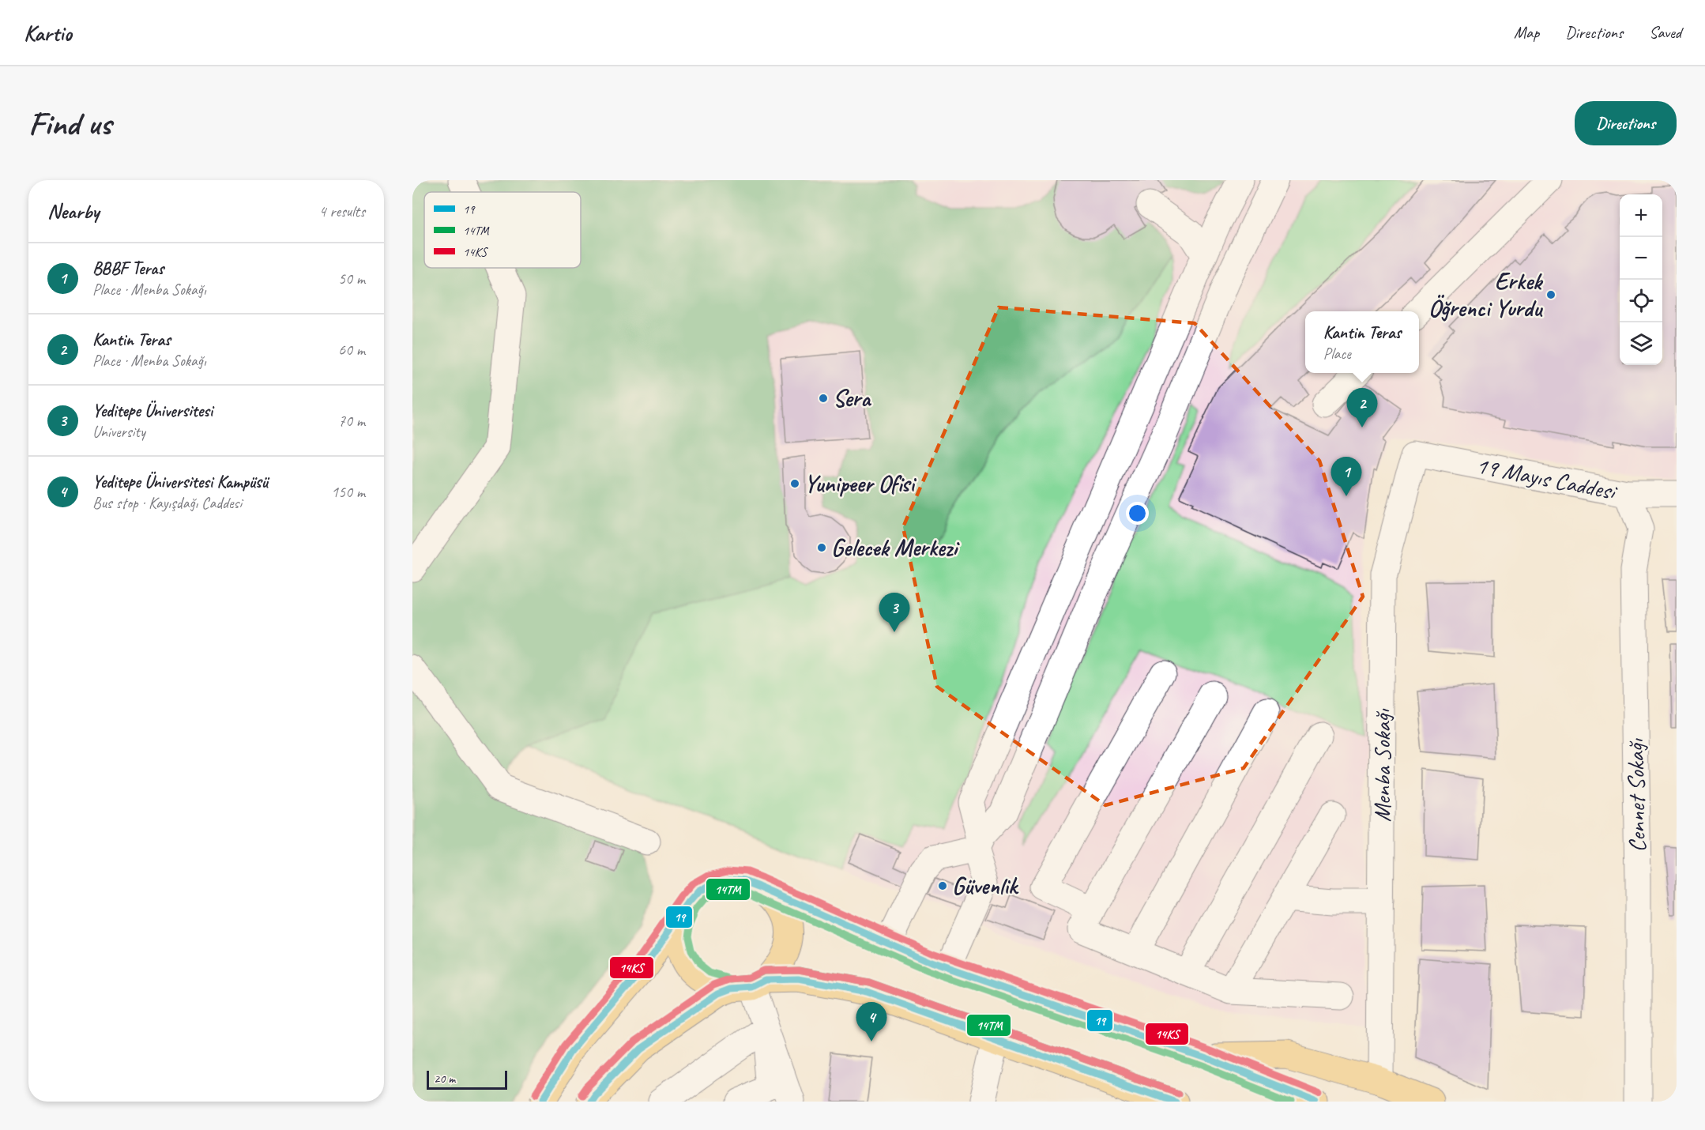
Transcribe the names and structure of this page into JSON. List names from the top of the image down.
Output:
{
  "streets": {
    "street": ["19 Mayıs Caddesi", "Menba Sokağı", "Cennet Sokağı"]
  },
  "crossings": [
    ["19 Mayıs Caddesi", "Menba Sokağı"],
    ["19 Mayıs Caddesi", "Cennet Sokağı"]
  ],
  "places": [
    "Erkek Öğrenci Yurdu",
    "Sera",
    "Yunipeer Ofisi",
    "Gelecek Merkezi",
    "Güvenlik"
  ],
  "lines": ["transit line 14KS", "transit line 19", "transit line 14TM"],
  "legend": ["19", "14TM", "14KS"],
  "scale_bar": "20 m",
  "page": {
    "header": "Kartio",
    "nav": ["Map", "Directions", "Saved"],
    "buttons": "Directions",
    "title": "Find us",
    "heading": ["Nearby", "4 results"],
    "map_buttons": ["+", "−"],
    "list": [
      {
        "mark": "1",
        "name": "BBBF Teras",
        "note": "Place · Menba Sokağı",
        "value": "50 m"
      },
      {
        "mark": "2",
        "name": "Kantin Teras",
        "note": "Place · Menba Sokağı",
        "value": "60 m"
      },
      {
        "mark": "3",
        "name": "Yeditepe Üniversitesi",
        "note": "University",
        "value": "70 m"
      },
      {
        "mark": "4",
        "name": "Yeditepe Üniversitesi Kampüsü",
        "note": "Bus stop · Kayışdağı Caddesi",
        "value": "150 m"
      }
    ],
    "popup": ["Kantin Teras", "Place"],
    "pins": [
      "2",
      "1",
      "3",
      "4"
    ],
    "scale": "20 m"
  }
}
